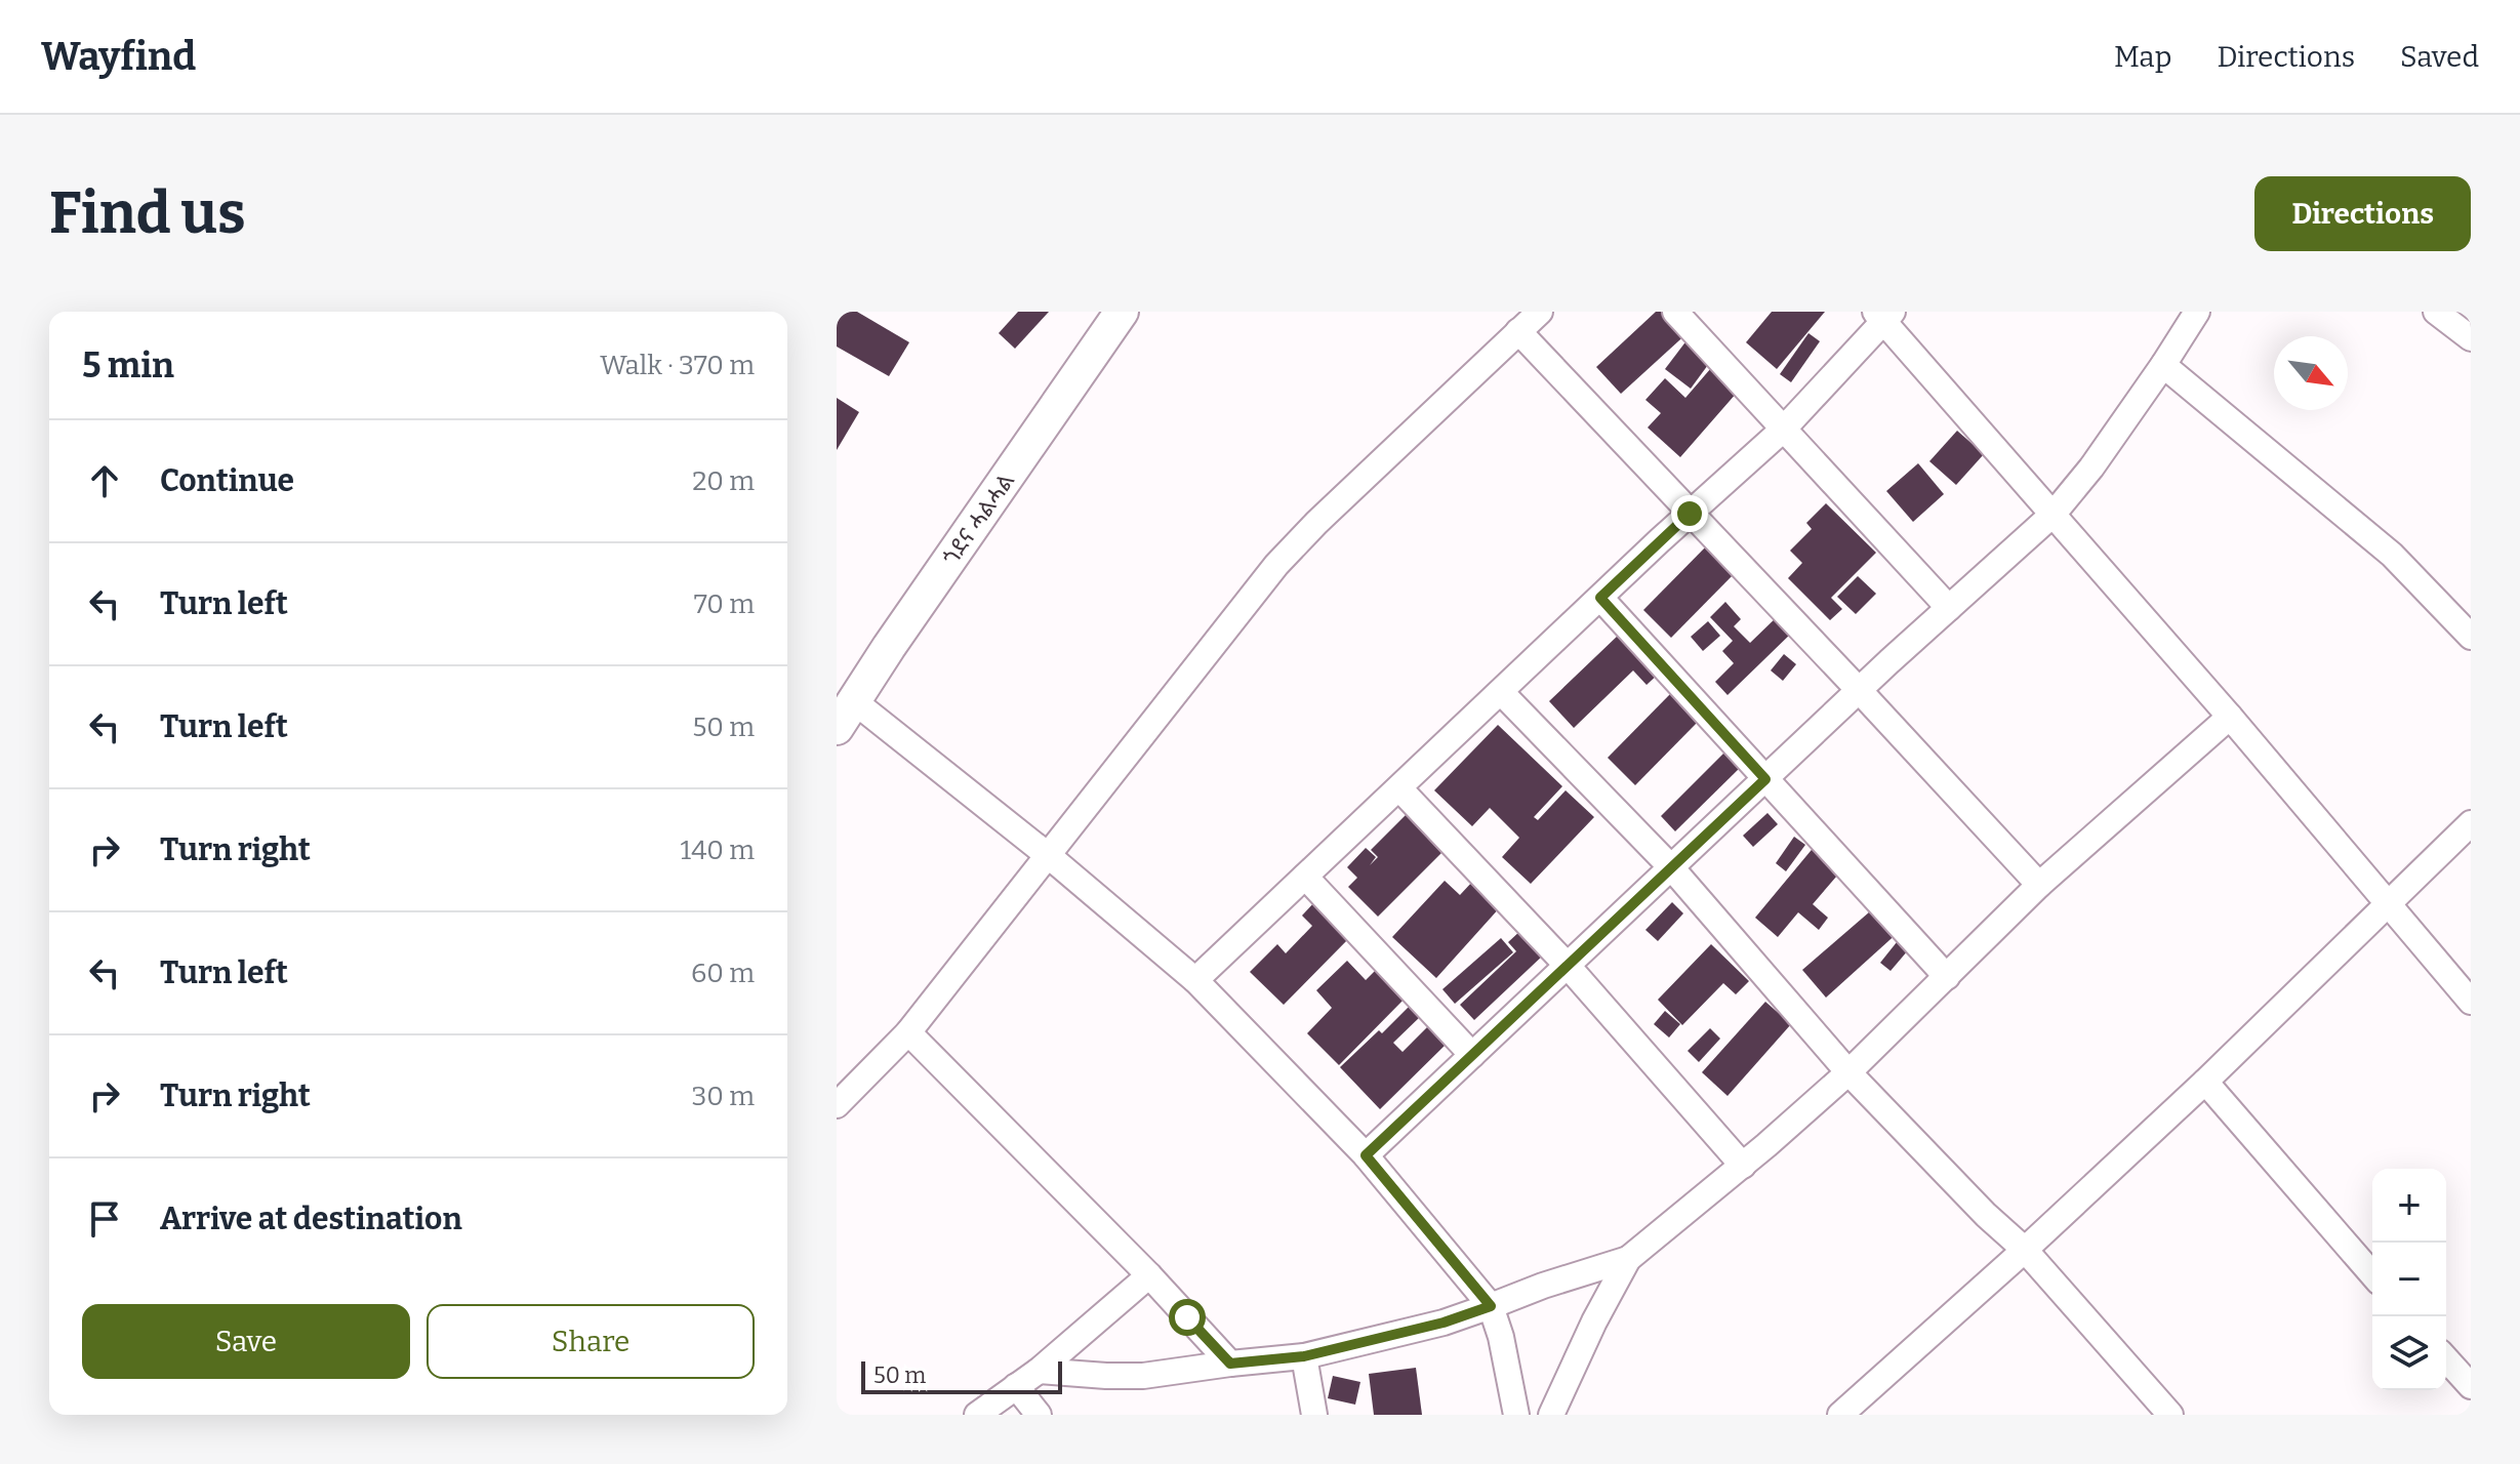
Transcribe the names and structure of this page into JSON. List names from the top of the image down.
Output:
{
  "streets": {
    "street": ["ጎደና ሓልሓል"]
  },
  "scale_bar": "50 m",
  "north": "bottom right",
  "page": {
    "header": "Wayfind",
    "nav": ["Map", "Directions", "Saved"],
    "buttons": [
      "Directions",
      ["Save", "Share"]
    ],
    "title": "Find us",
    "heading": ["5 min", "Walk · 370 m"],
    "list": [
      ["Continue", "20 m"],
      ["Turn left", "70 m"],
      ["Turn left", "50 m"],
      ["Turn right", "140 m"],
      ["Turn left", "60 m"],
      ["Turn right", "30 m"],
      "Arrive at destination"
    ],
    "map_buttons": ["+", "−"],
    "scale": "50 m"
  }
}
